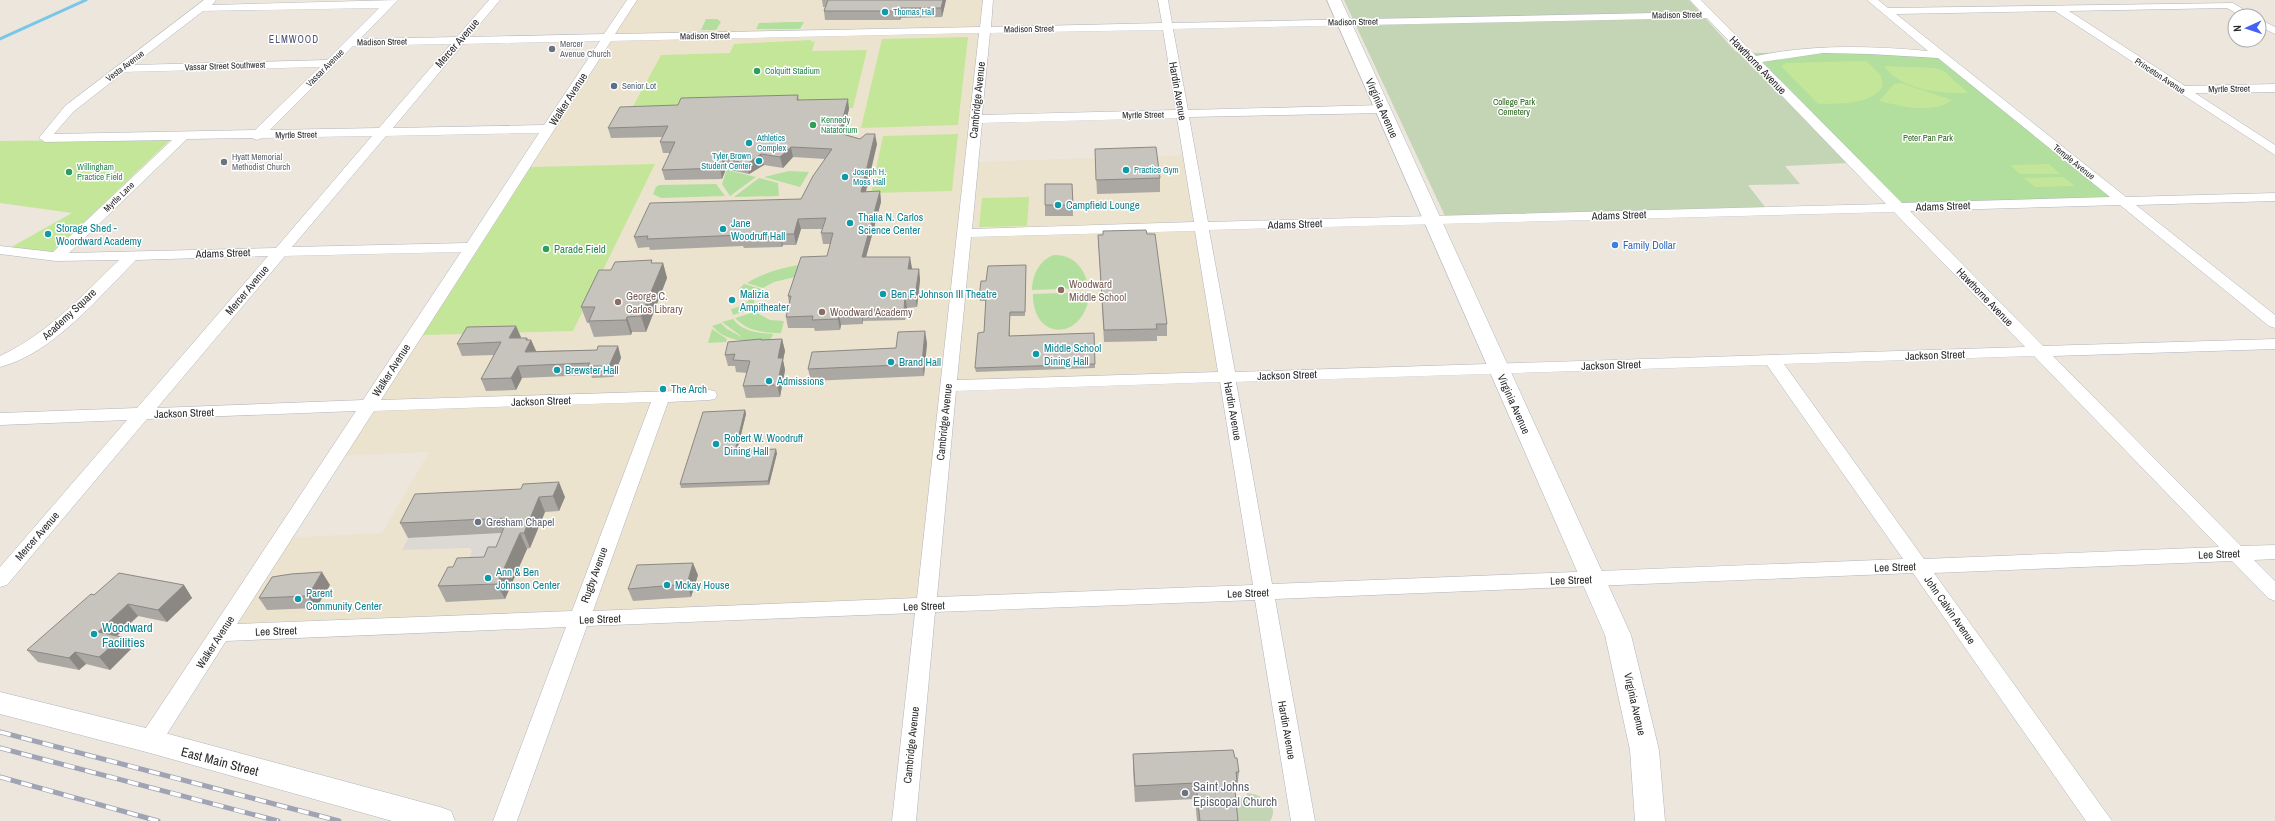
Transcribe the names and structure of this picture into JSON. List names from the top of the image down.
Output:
{
  "streets": {
    "main road": ["Virginia Avenue", "East Main Street"],
    "street": [
      "Madison Street",
      "Mercer Avenue",
      "Hawthorne Avenue",
      "Vesta Avenue",
      "Vassar Street Southwest",
      "Vassar Avenue",
      "Princeton Avenue",
      "Myrtle Street",
      "Hardin Avenue",
      "Walker Avenue",
      "Cambridge Avenue",
      "Temple Avenue",
      "Myrtle Lane",
      "Adams Street",
      "Academy Square",
      "Jackson Street",
      "Lee Street",
      "Rugby Avenue",
      "John Calvin Avenue"
    ]
  },
  "crossings": [
    ["Madison Street", "Mercer Avenue"],
    ["Madison Street", "Hawthorne Avenue"],
    ["Madison Street", "Vassar Avenue"],
    ["Madison Street", "Hardin Avenue"],
    ["Madison Street", "Walker Avenue"],
    ["Madison Street", "Cambridge Avenue"],
    ["Madison Street", "Virginia Avenue"],
    ["Mercer Avenue", "Myrtle Street"],
    ["Mercer Avenue", "Adams Street"],
    ["Mercer Avenue", "Jackson Street"],
    ["Hawthorne Avenue", "Adams Street"],
    ["Hawthorne Avenue", "Jackson Street"],
    ["Hawthorne Avenue", "Lee Street"],
    ["Vesta Avenue", "Vassar Street Southwest"],
    ["Vesta Avenue", "Myrtle Street"],
    ["Vassar Street Southwest", "Vassar Avenue"],
    ["Vassar Avenue", "Myrtle Street"],
    ["Princeton Avenue", "Myrtle Street"],
    ["Myrtle Street", "Hardin Avenue"],
    ["Myrtle Street", "Walker Avenue"],
    ["Myrtle Street", "Cambridge Avenue"],
    ["Myrtle Street", "Virginia Avenue"],
    ["Myrtle Street", "Myrtle Lane"],
    ["Hardin Avenue", "Adams Street"],
    ["Hardin Avenue", "Jackson Street"],
    ["Hardin Avenue", "Lee Street"],
    ["Walker Avenue", "Adams Street"],
    ["Walker Avenue", "Jackson Street"],
    ["Walker Avenue", "Lee Street"],
    ["Walker Avenue", "East Main Street"],
    ["Cambridge Avenue", "Adams Street"],
    ["Cambridge Avenue", "Jackson Street"],
    ["Cambridge Avenue", "Lee Street"],
    ["Virginia Avenue", "Adams Street"],
    ["Virginia Avenue", "Jackson Street"],
    ["Virginia Avenue", "Lee Street"],
    ["Temple Avenue", "Adams Street"],
    ["Myrtle Lane", "Adams Street"],
    ["Adams Street", "Academy Square"],
    ["Jackson Street", "Rugby Avenue"],
    ["Jackson Street", "John Calvin Avenue"],
    ["Lee Street", "Rugby Avenue"],
    ["Lee Street", "John Calvin Avenue"]
  ],
  "districts": ["ELMWOOD"],
  "parks": ["College Park Cemetery", "Peter Pan Park"],
  "places": [
    "Thomas Hall",
    "Mercer Avenue Church",
    "Colquitt Stadium",
    "Senior Lot",
    "Kennedy Natatorium",
    "Athletics Complex",
    "Tyler Brown Student Center",
    "Hyatt Memorial Methodist Church",
    "Practice Gym",
    "Willingham Practice Field",
    "Joseph H. Moss Hall",
    "Campfield Lounge",
    "Thalia N. Carlos Science Center",
    "Jane Woodruff Hall",
    "Storage Shed - Woordward Academy",
    "Family Dollar",
    "Parade Field",
    "Woodward Middle School",
    "Ben F. Johnson III Theatre",
    "Malizia Ampitheater",
    "George C. Carlos Library",
    "Woodward Academy",
    "Middle School Dining Hall",
    "Brand Hall",
    "Brewster Hall",
    "Admissions",
    "The Arch",
    "Robert W. Woodruff Dining Hall",
    "Gresham Chapel",
    "Ann & Ben Johnson Center",
    "Mckay House",
    "Parent Community Center",
    "Woodward Facilities",
    "Saint Johns Episcopal Church"
  ],
  "north": "left"
}
